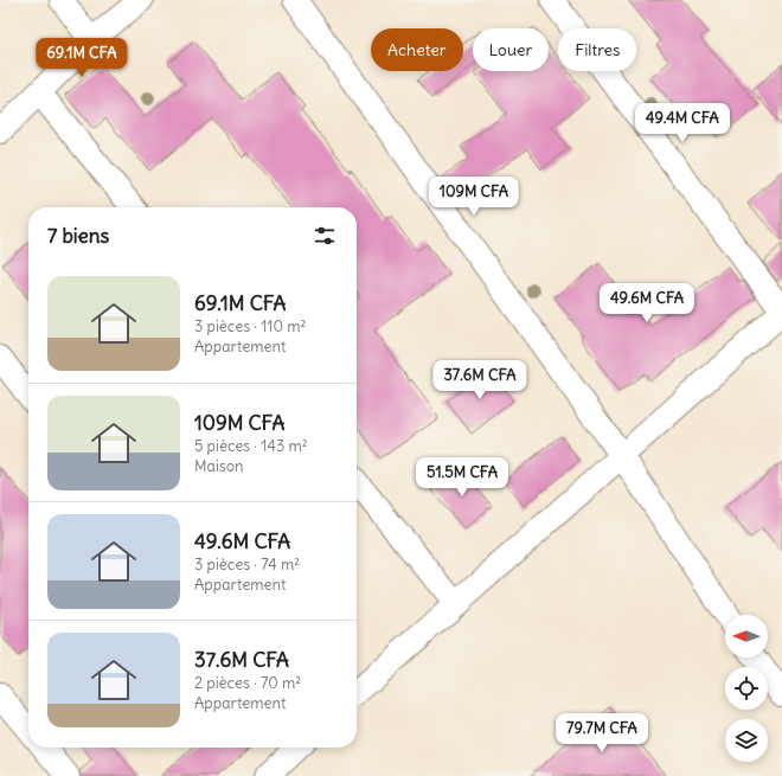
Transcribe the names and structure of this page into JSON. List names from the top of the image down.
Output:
{
  "north": "left",
  "page": {
    "chip": ["Acheter", "Louer", "Filtres"],
    "price": [
      "69.1M CFA",
      "49.4M CFA",
      "109M CFA",
      "49.6M CFA",
      "37.6M CFA",
      "51.5M CFA",
      "79.7M CFA"
    ],
    "heading": "7 biens",
    "list": [
      {
        "name": "69.1M CFA",
        "note": "3 pièces · 110 m² · Appartement"
      },
      {
        "name": "109M CFA",
        "note": "5 pièces · 143 m² · Maison"
      },
      {
        "name": "49.6M CFA",
        "note": "3 pièces · 74 m² · Appartement"
      },
      {
        "name": "37.6M CFA",
        "note": "2 pièces · 70 m² · Appartement"
      }
    ]
  }
}
